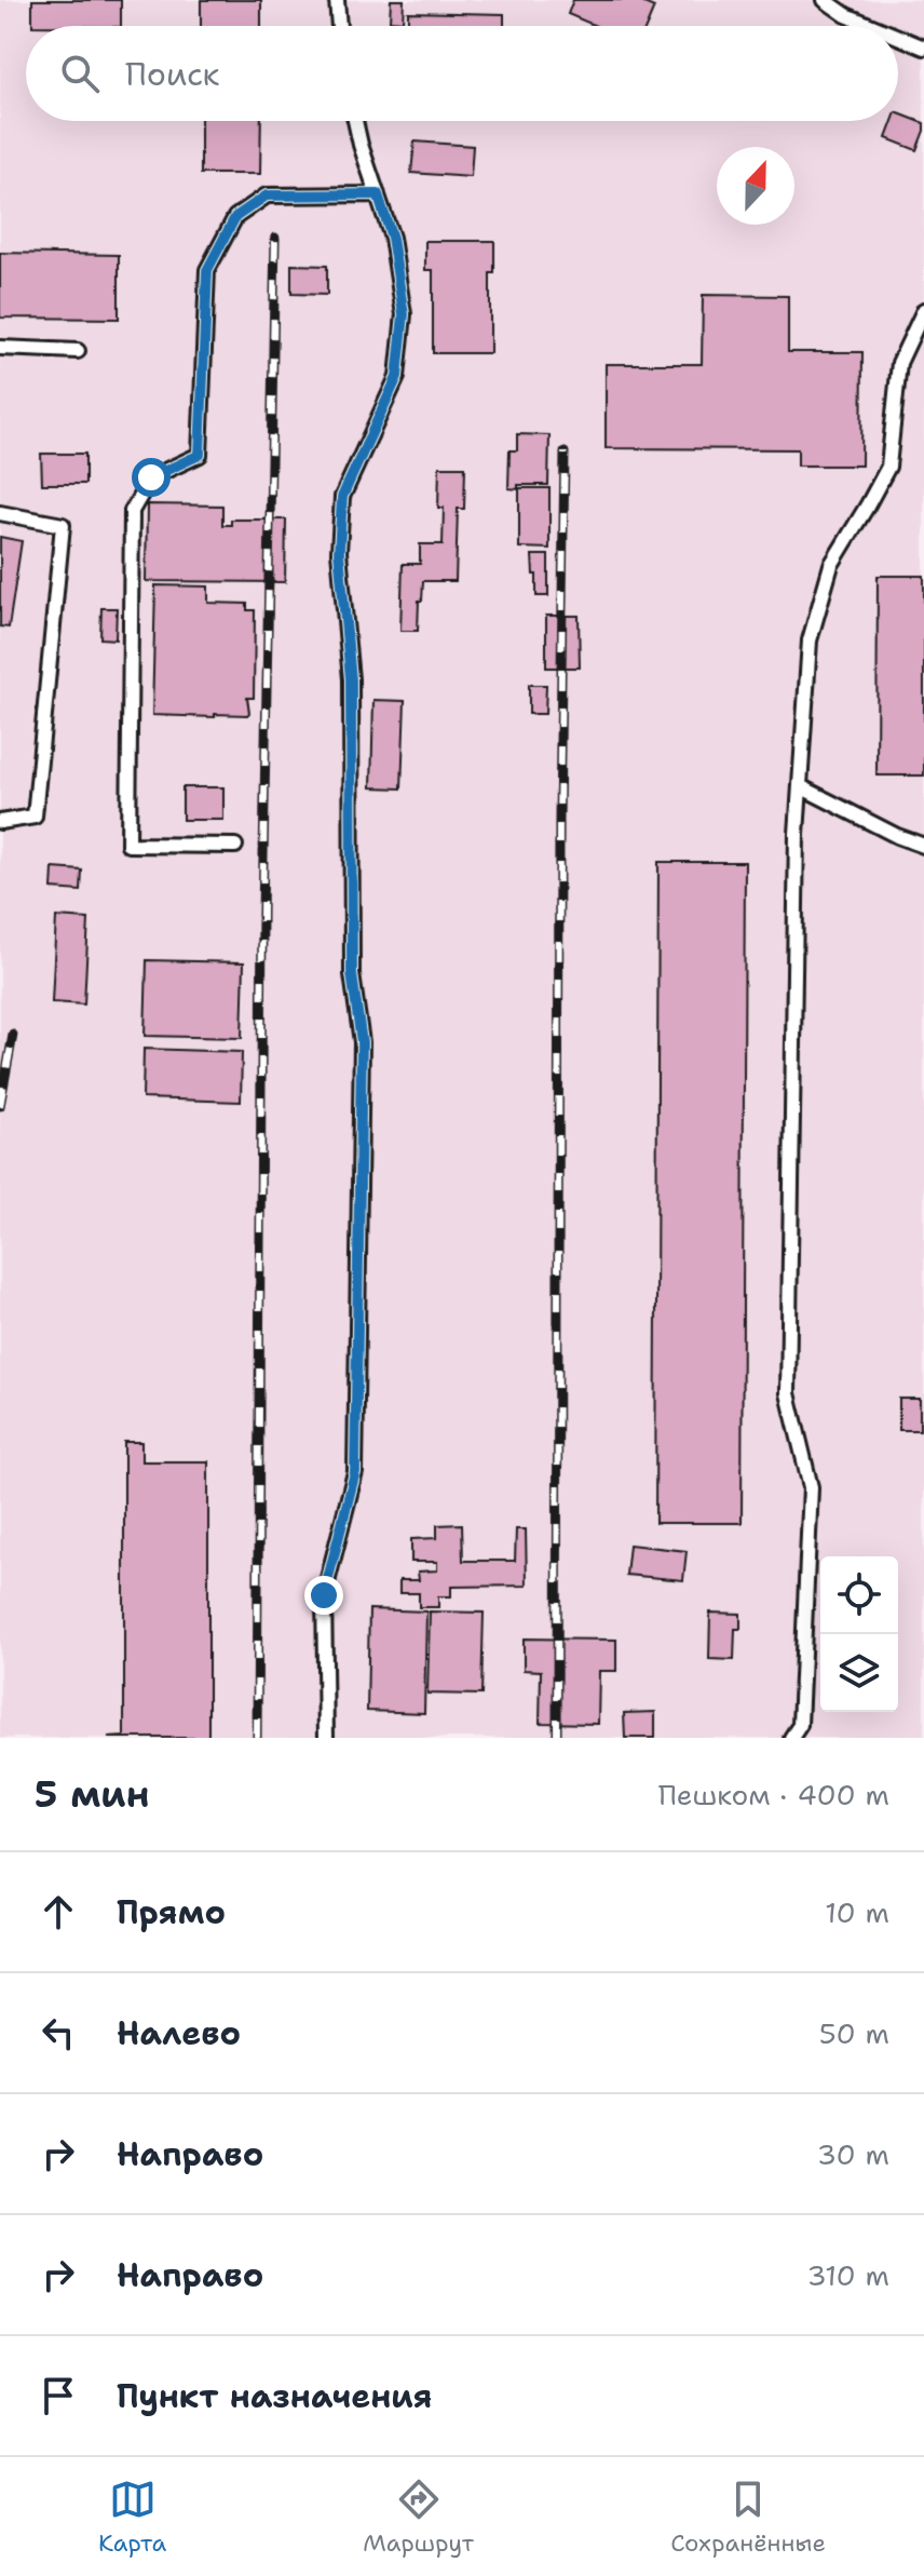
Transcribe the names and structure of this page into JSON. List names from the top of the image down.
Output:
{
  "north": "top",
  "page": {
    "search": "Поиск",
    "heading": ["5 мин", "Пешком · 400 m"],
    "list": [
      ["Прямо", "10 m"],
      ["Налево", "50 m"],
      ["Направо", "30 m"],
      ["Направо", "310 m"],
      "Пункт назначения"
    ],
    "nav": ["Карта", "Маршрут", "Сохранённые"]
  }
}
